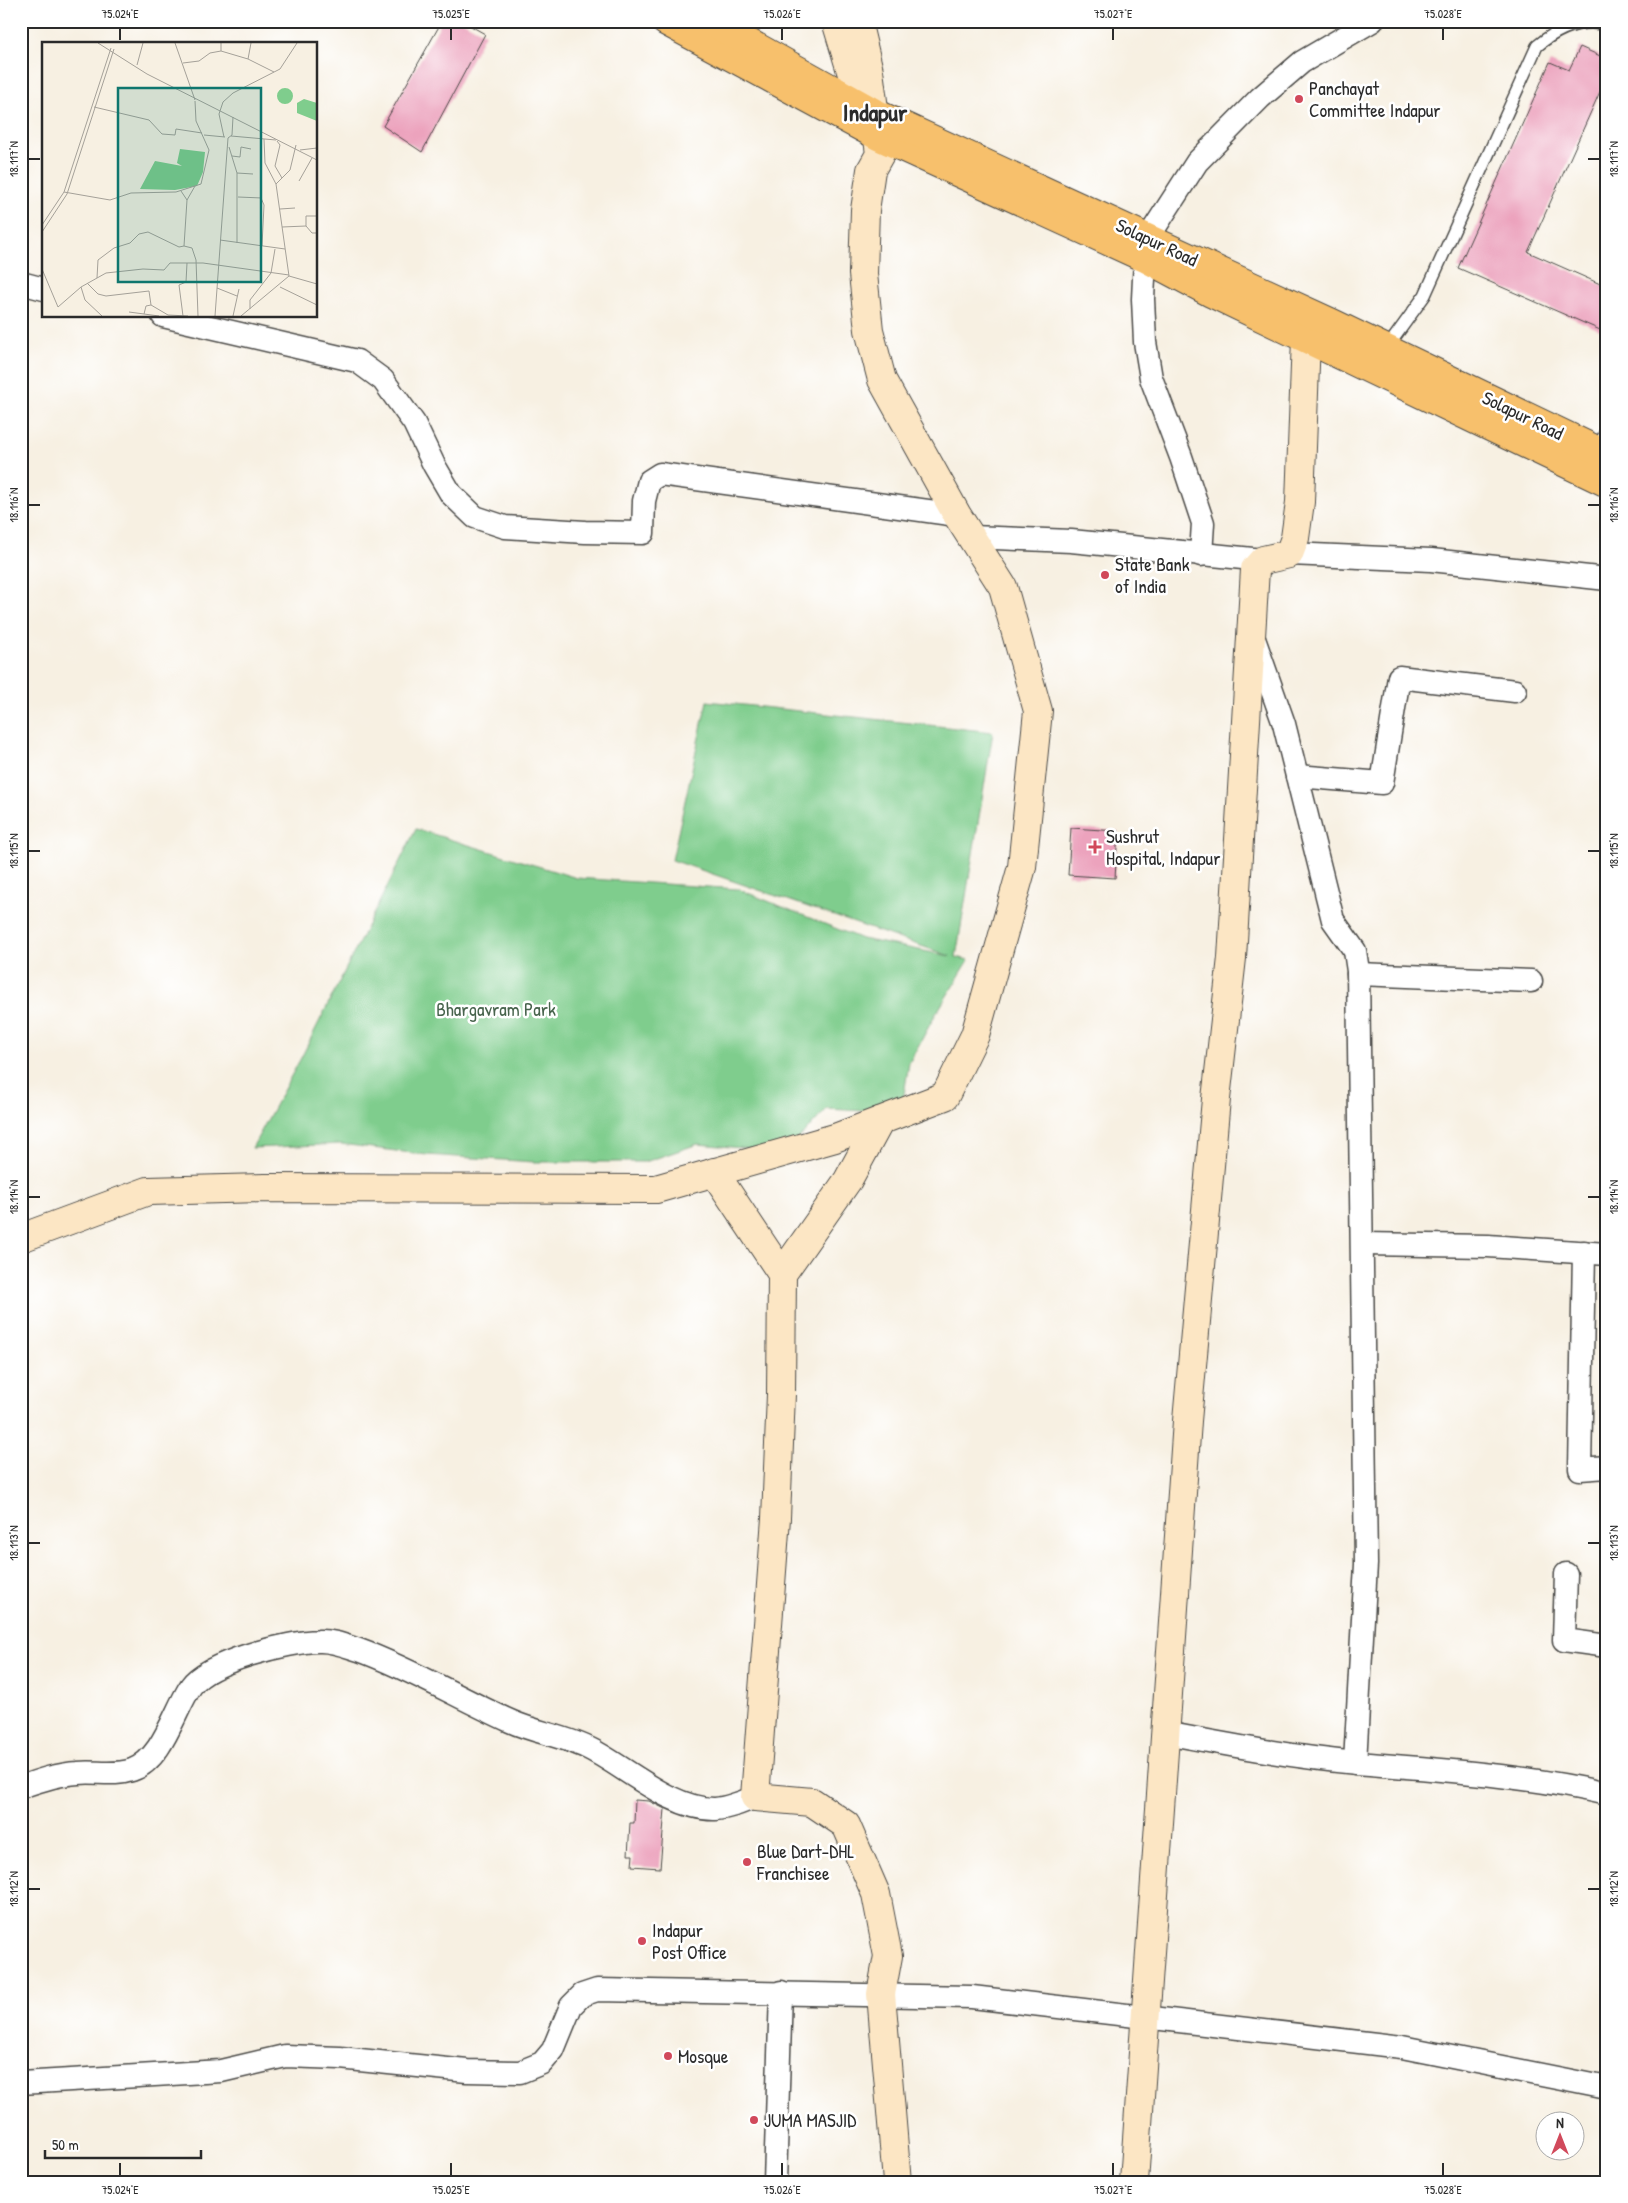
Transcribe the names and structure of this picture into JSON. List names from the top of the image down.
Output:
{
  "streets": {
    "main road": ["Solapur Road"]
  },
  "districts": ["Indapur"],
  "parks": ["Bhargavram Park"],
  "places": {
    "other": [
      "Panchayat Committee Indapur",
      "State Bank of India",
      "Blue Dart-DHL Franchisee",
      "Indapur Post Office",
      "Mosque",
      "JUMA MASJID"
    ],
    "health": ["Sushrut Hospital, Indapur"]
  },
  "scale_bar": "50 m",
  "north": "top",
  "coordinates": [
    "75.024°E",
    "75.025°E",
    "75.026°E",
    "75.027°E",
    "75.028°E",
    "18.117°N",
    "18.116°N",
    "18.115°N",
    "18.114°N",
    "18.113°N",
    "18.112°N"
  ]
}
